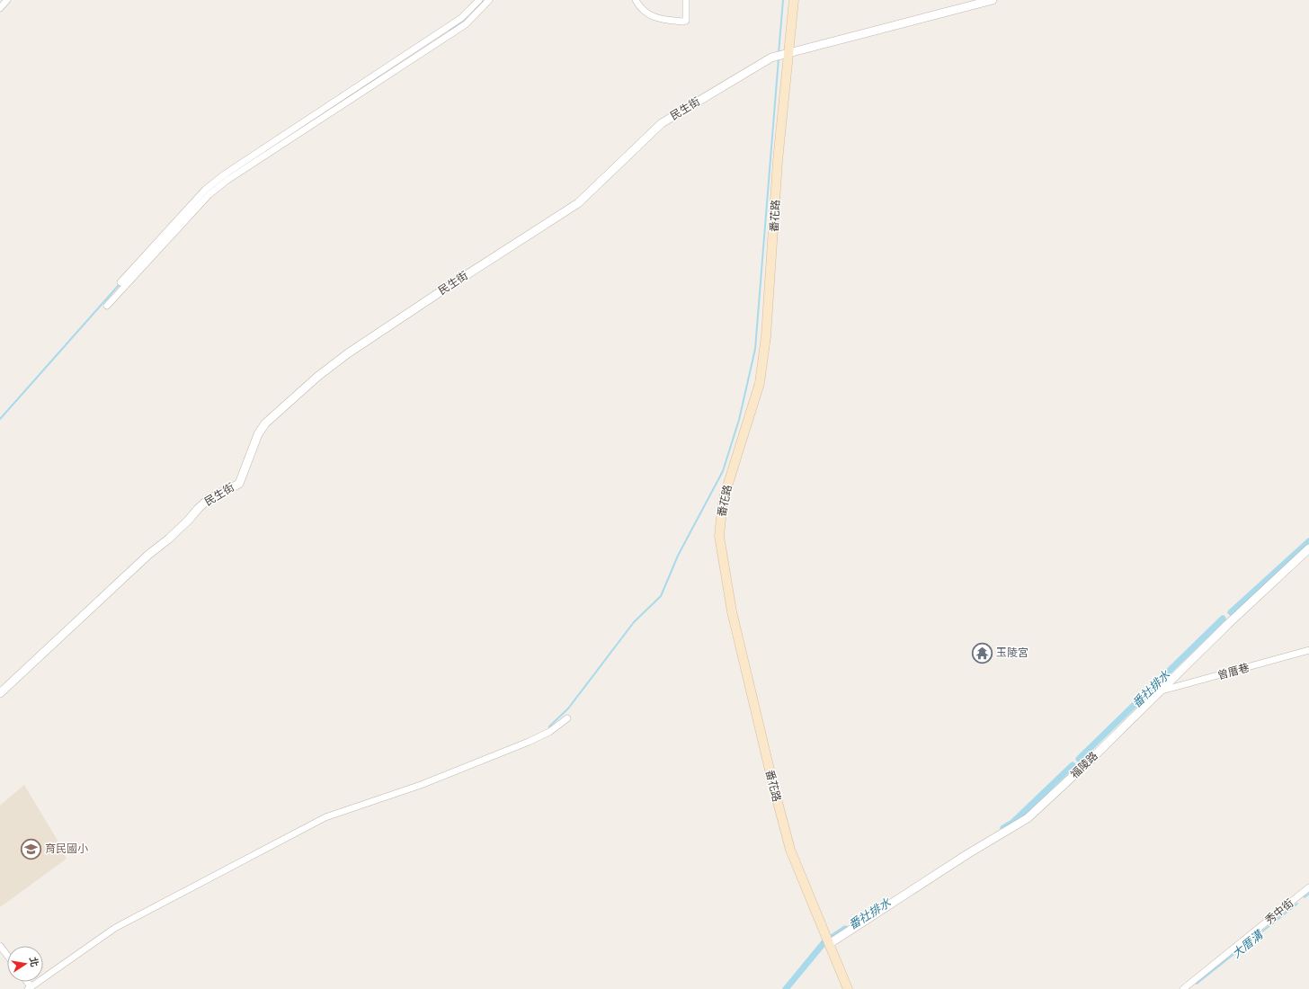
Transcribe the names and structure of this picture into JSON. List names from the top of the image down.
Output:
{
  "streets": {
    "main road": ["番花路"],
    "street": [
      "民生街",
      "曾厝巷",
      "福陵路",
      "秀中街"
    ]
  },
  "crossings": [
    ["民生街", "番花路"],
    ["番花路", "福陵路"],
    ["曾厝巷", "福陵路"]
  ],
  "water": ["番社排水", "大厝溝"],
  "places": {
    "temple": ["玉陵宮"],
    "school or university": ["育民國小"]
  },
  "north": "right"
}
